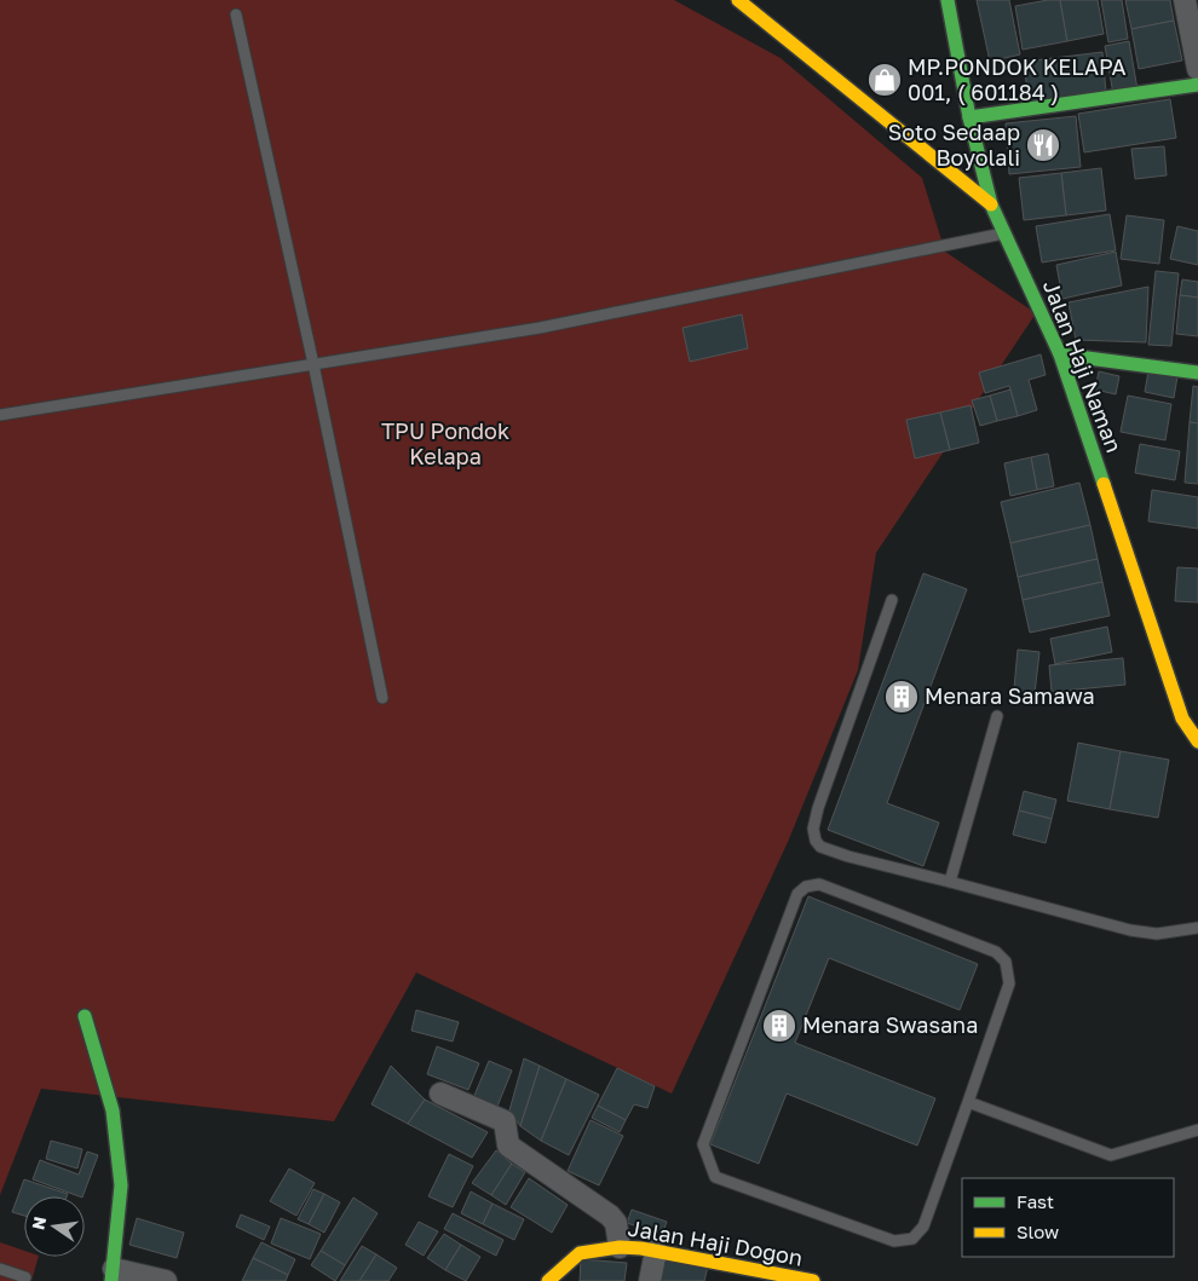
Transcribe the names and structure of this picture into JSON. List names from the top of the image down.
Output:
{
  "streets": {
    "street": ["Jalan Haji Naman", "Jalan Haji Dogon"]
  },
  "parks": ["TPU Pondok Kelapa"],
  "places": {
    "shop": ["MP.PONDOK KELAPA 001, ( 601184 )"],
    "restaurant": ["Soto Sedaap Boyolali"],
    "building": ["Menara Samawa", "Menara Swasana"]
  },
  "legend": ["Fast", "Slow"],
  "north": "left"
}
